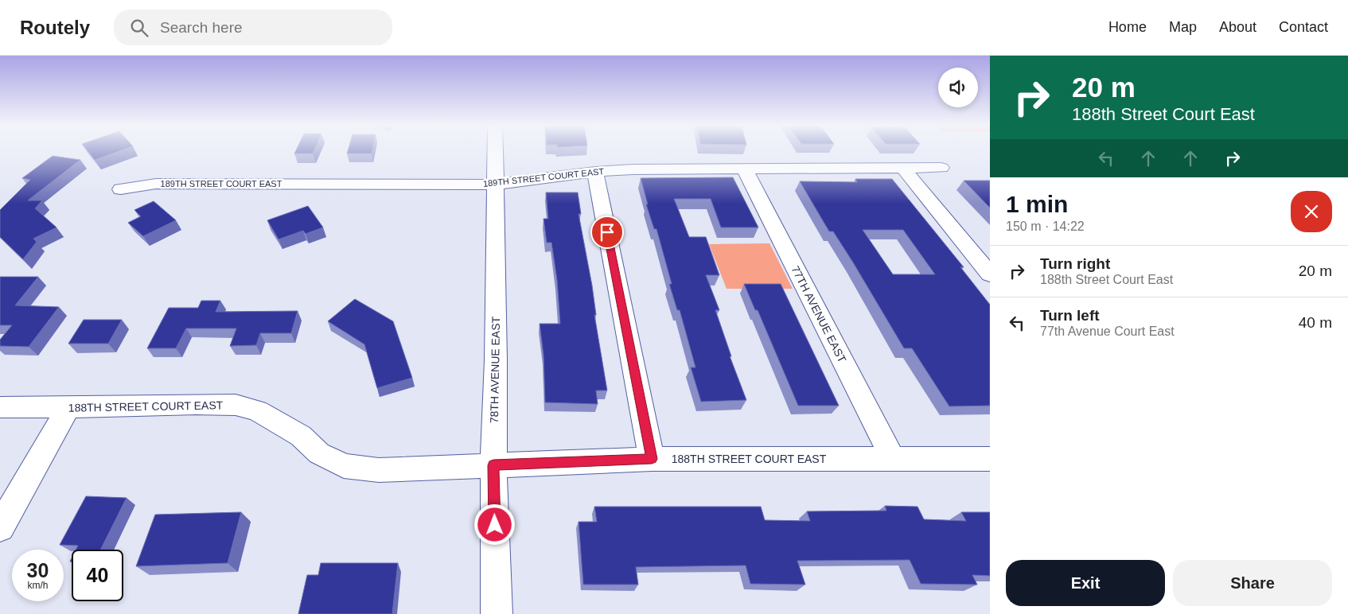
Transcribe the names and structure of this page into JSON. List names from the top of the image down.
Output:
{
  "streets": {
    "street": [
      "189TH STREET COURT EAST",
      "77TH AVENUE EAST",
      "78TH AVENUE EAST",
      "188TH STREET COURT EAST"
    ]
  },
  "crossings": [
    ["189TH STREET COURT EAST", "77TH AVENUE EAST"],
    ["189TH STREET COURT EAST", "78TH AVENUE EAST"],
    ["77TH AVENUE EAST", "188TH STREET COURT EAST"],
    ["78TH AVENUE EAST", "188TH STREET COURT EAST"]
  ],
  "page": {
    "header": "Routely",
    "search": "Search here",
    "nav": [
      "Home",
      "Map",
      "About",
      "Contact"
    ],
    "turn": ["20 m", "188th Street Court East"],
    "heading": ["1 min", "150 m · 14:22"],
    "list": [
      {
        "name": "Turn right",
        "note": "188th Street Court East",
        "value": "20 m"
      },
      {
        "name": "Turn left",
        "note": "77th Avenue Court East",
        "value": "40 m"
      }
    ],
    "speed": "30 km/h",
    "limit": "40",
    "buttons": ["Exit", "Share"]
  }
}
